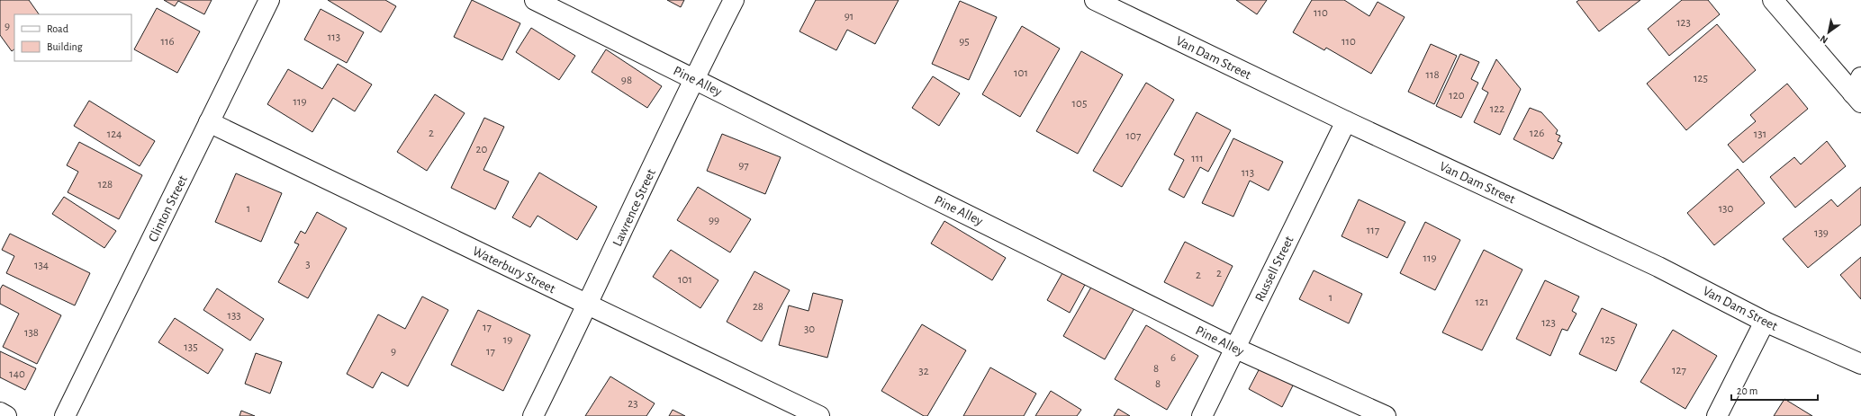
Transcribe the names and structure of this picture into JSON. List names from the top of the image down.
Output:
{
  "streets": {
    "street": [
      "Van Dam Street",
      "Pine Alley",
      "Lawrence Street",
      "Clinton Street",
      "Russell Street",
      "Waterbury Street"
    ]
  },
  "crossings": [
    ["Van Dam Street", "Russell Street"],
    ["Pine Alley", "Lawrence Street"],
    ["Pine Alley", "Russell Street"],
    ["Lawrence Street", "Waterbury Street"],
    ["Clinton Street", "Waterbury Street"]
  ],
  "house_numbers": [
    "110",
    "91",
    "123",
    "9",
    "113",
    "116",
    "95",
    "110",
    "101",
    "118",
    "125",
    "98",
    "120",
    "119",
    "105",
    "122",
    "2",
    "126",
    "124",
    "131",
    "107",
    "20",
    "111",
    "97",
    "113",
    "128",
    "1",
    "130",
    "99",
    "117",
    "139",
    "119",
    "3",
    "134",
    "2",
    "2",
    "101",
    "1",
    "121",
    "28",
    "133",
    "123",
    "17",
    "30",
    "138",
    "19",
    "125",
    "135",
    "9",
    "17",
    "6",
    "8",
    "127",
    "32",
    "140",
    "8",
    "23"
  ],
  "legend": ["Road", "Building"],
  "scale_bar": "20 m",
  "north": "bottom left"
}
